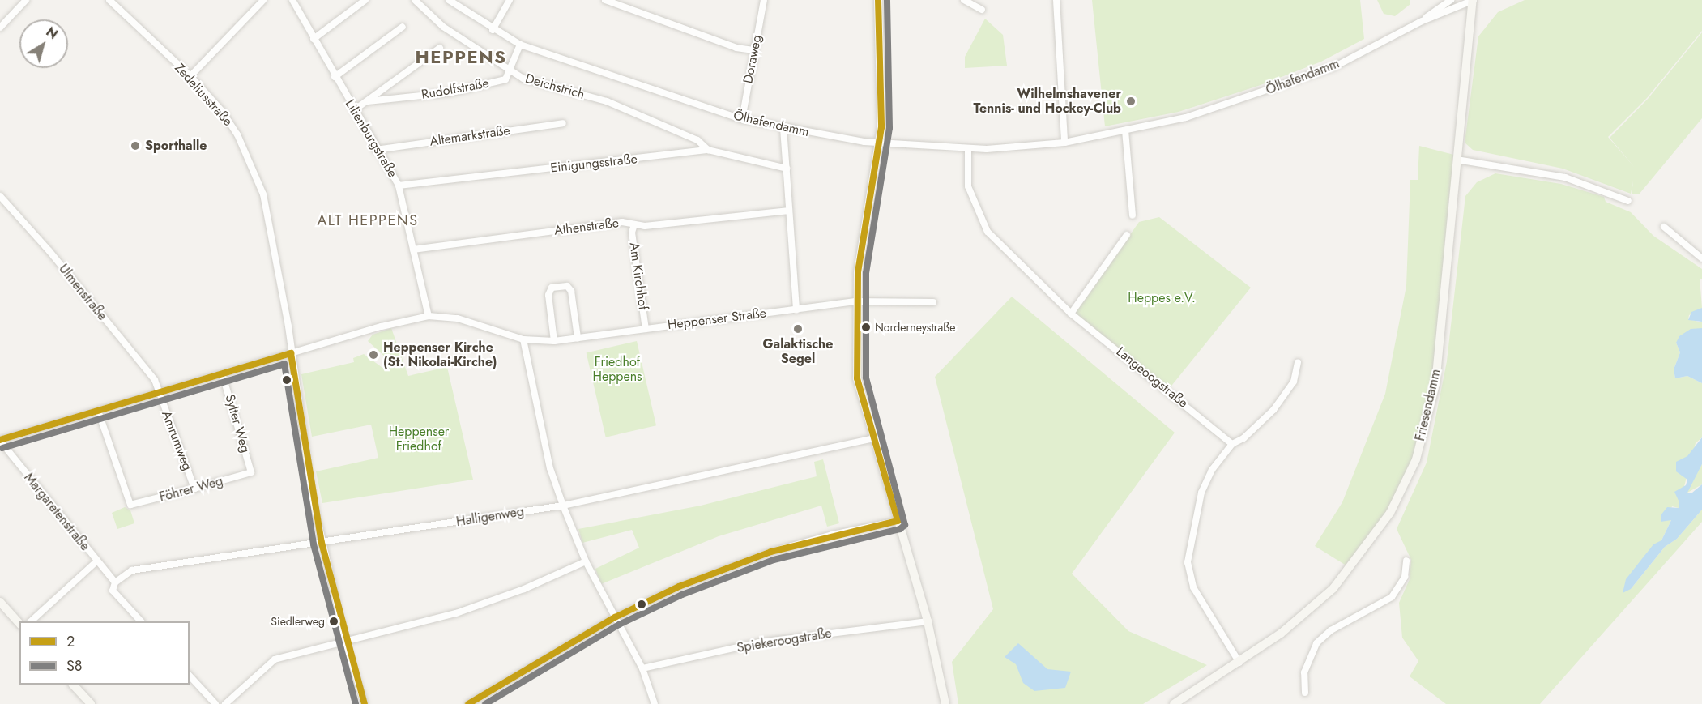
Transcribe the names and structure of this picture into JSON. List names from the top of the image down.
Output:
{
  "streets": {
    "main road": ["Friesendamm"],
    "street": [
      "Doraweg",
      "Ölhafendamm",
      "Deichstrich",
      "Rudolfstraße",
      "Zedeliusstraße",
      "Altemarkstraße",
      "Lilienburgstraße",
      "Einigungsstraße",
      "Athenstraße",
      "Am Kirchhof",
      "Ulmenstraße",
      "Heppenser Straße",
      "Langeoogstraße",
      "Sylter Weg",
      "Amrumweg",
      "Föhrer Weg",
      "Margaretenstraße",
      "Halligenweg",
      "Spiekeroogstraße"
    ]
  },
  "crossings": [
    ["Doraweg", "Ölhafendamm"],
    ["Ölhafendamm", "Langeoogstraße"],
    ["Ölhafendamm", "Friesendamm"],
    ["Deichstrich", "Rudolfstraße"],
    ["Deichstrich", "Einigungsstraße"],
    ["Zedeliusstraße", "Heppenser Straße"],
    ["Zedeliusstraße", "Halligenweg"],
    ["Altemarkstraße", "Lilienburgstraße"],
    ["Lilienburgstraße", "Einigungsstraße"],
    ["Lilienburgstraße", "Athenstraße"],
    ["Lilienburgstraße", "Heppenser Straße"],
    ["Athenstraße", "Am Kirchhof"],
    ["Am Kirchhof", "Heppenser Straße"],
    ["Ulmenstraße", "Heppenser Straße"],
    ["Ulmenstraße", "Amrumweg"],
    ["Heppenser Straße", "Sylter Weg"],
    ["Heppenser Straße", "Amrumweg"],
    ["Heppenser Straße", "Föhrer Weg"],
    ["Heppenser Straße", "Margaretenstraße"],
    ["Sylter Weg", "Föhrer Weg"],
    ["Amrumweg", "Föhrer Weg"],
    ["Margaretenstraße", "Halligenweg"]
  ],
  "districts": ["HEPPENS", "ALT HEPPENS"],
  "parks": ["Heppes e.V.", "Friedhof Heppens", "Heppenser Friedhof"],
  "places": [
    "Wilhelmshavener Tennis- und Hockey-Club",
    "Sporthalle",
    "Norderneystraße",
    "Galaktische Segel",
    "Heppenser Kirche (St. Nikolai-Kirche)",
    "Siedlerweg"
  ],
  "lines": ["transit line 2", "transit line S8"],
  "legend": ["2", "S8"],
  "north": "top right"
}
